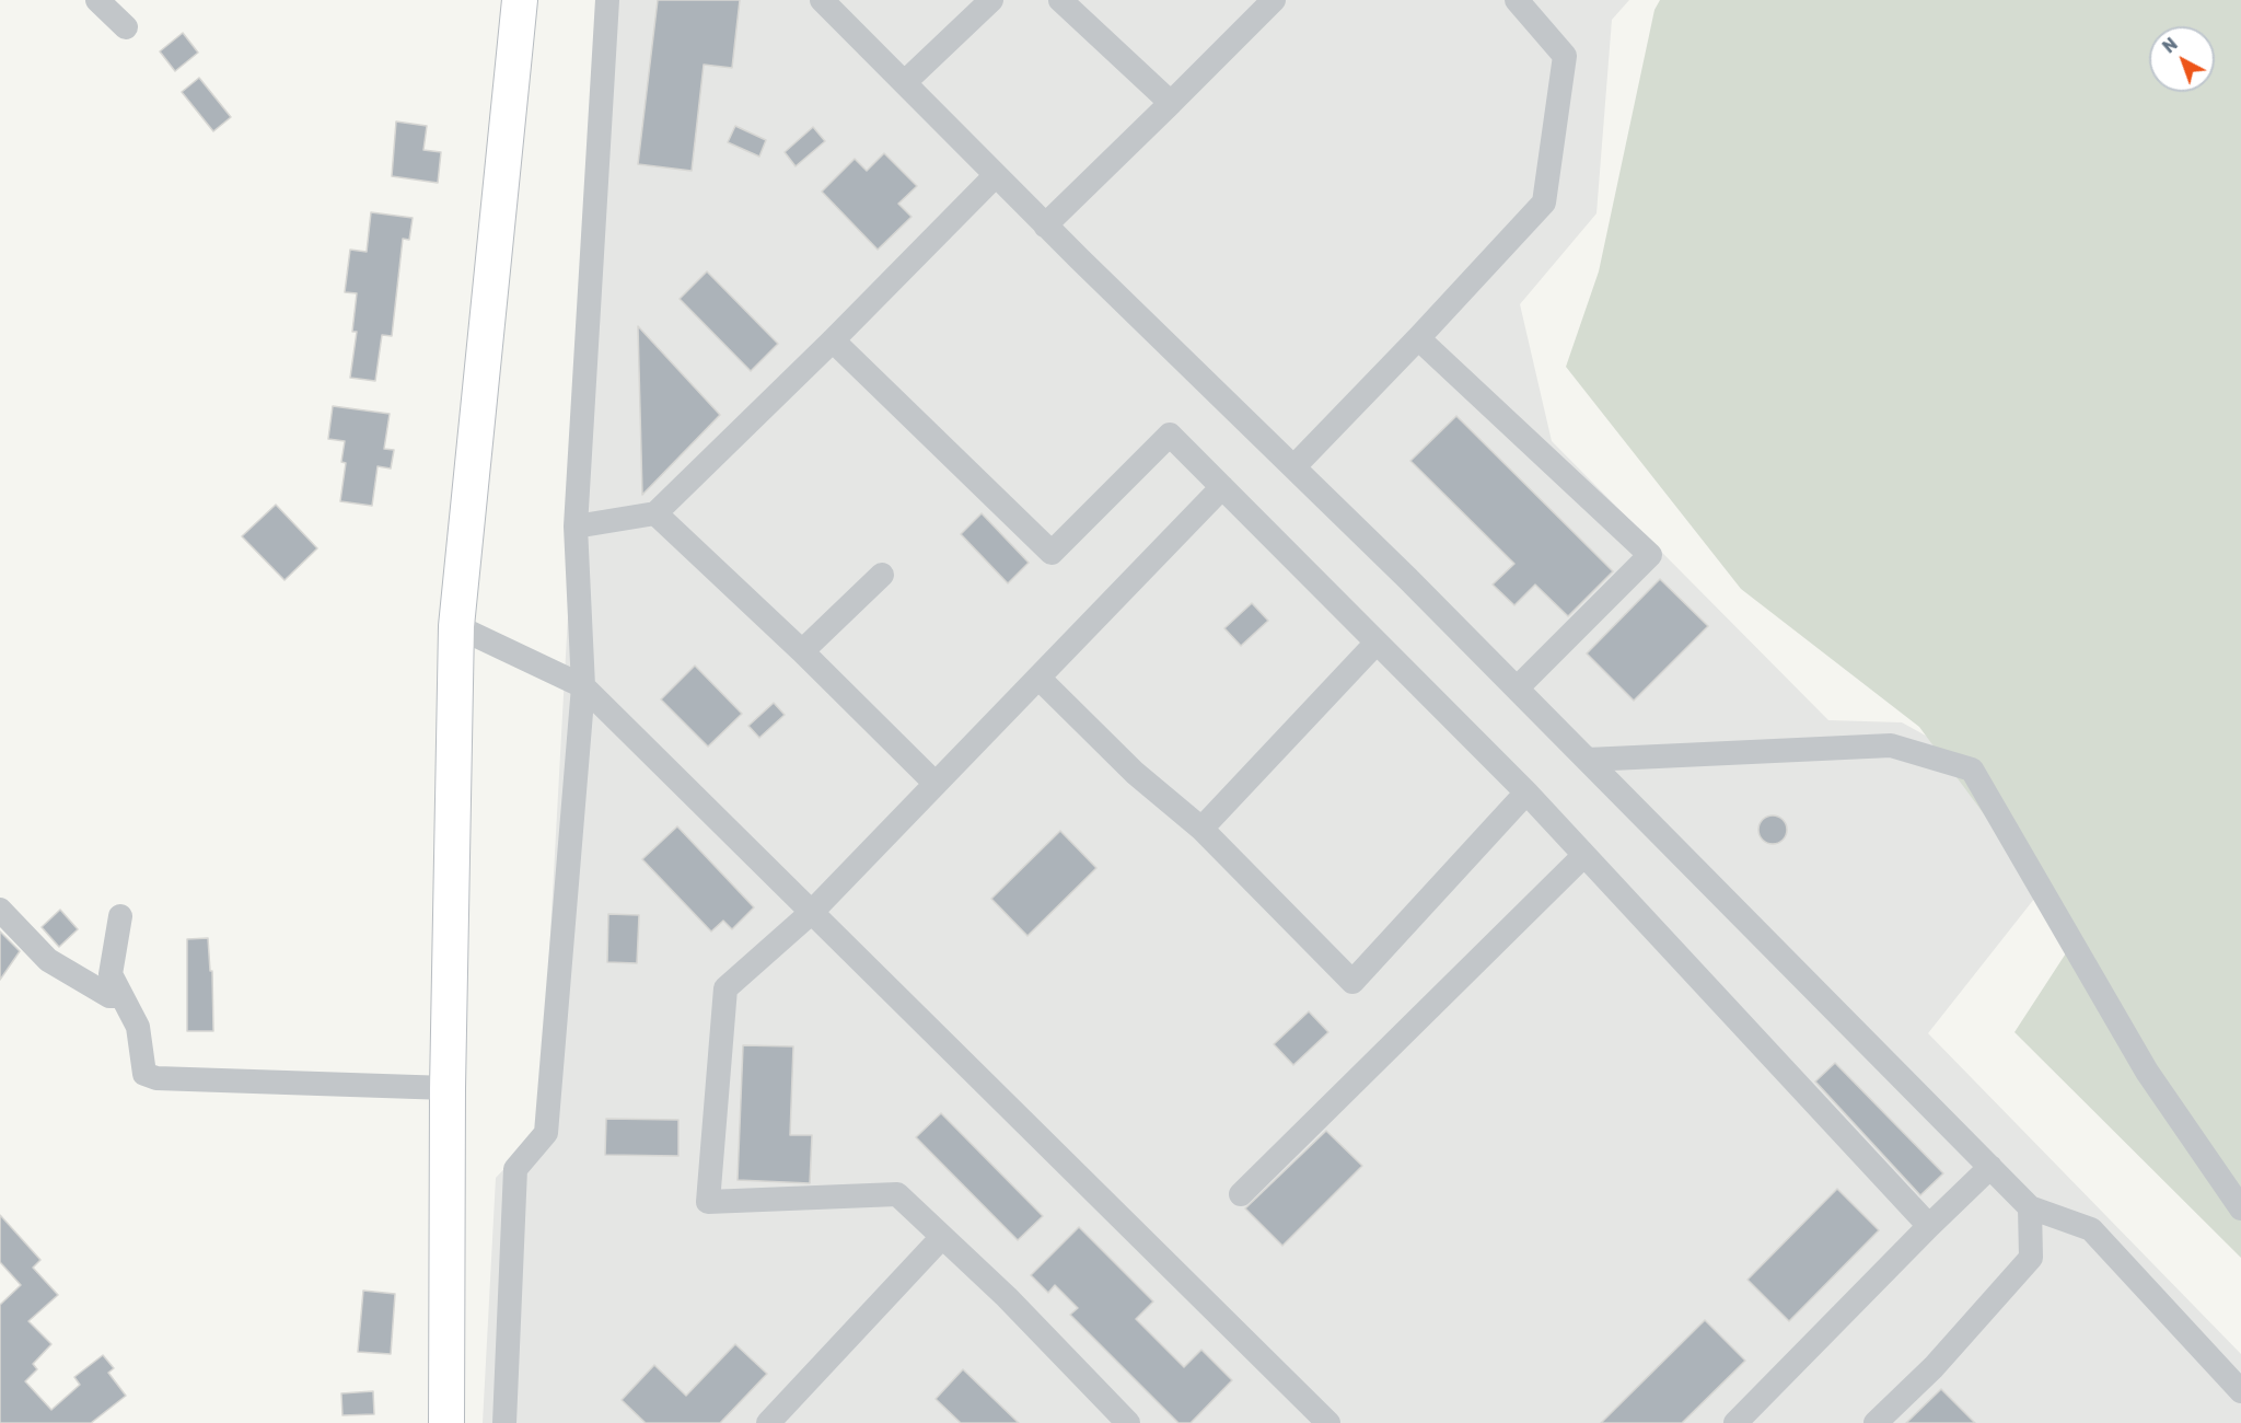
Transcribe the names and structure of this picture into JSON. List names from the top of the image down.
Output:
{
  "north": "top left"
}
